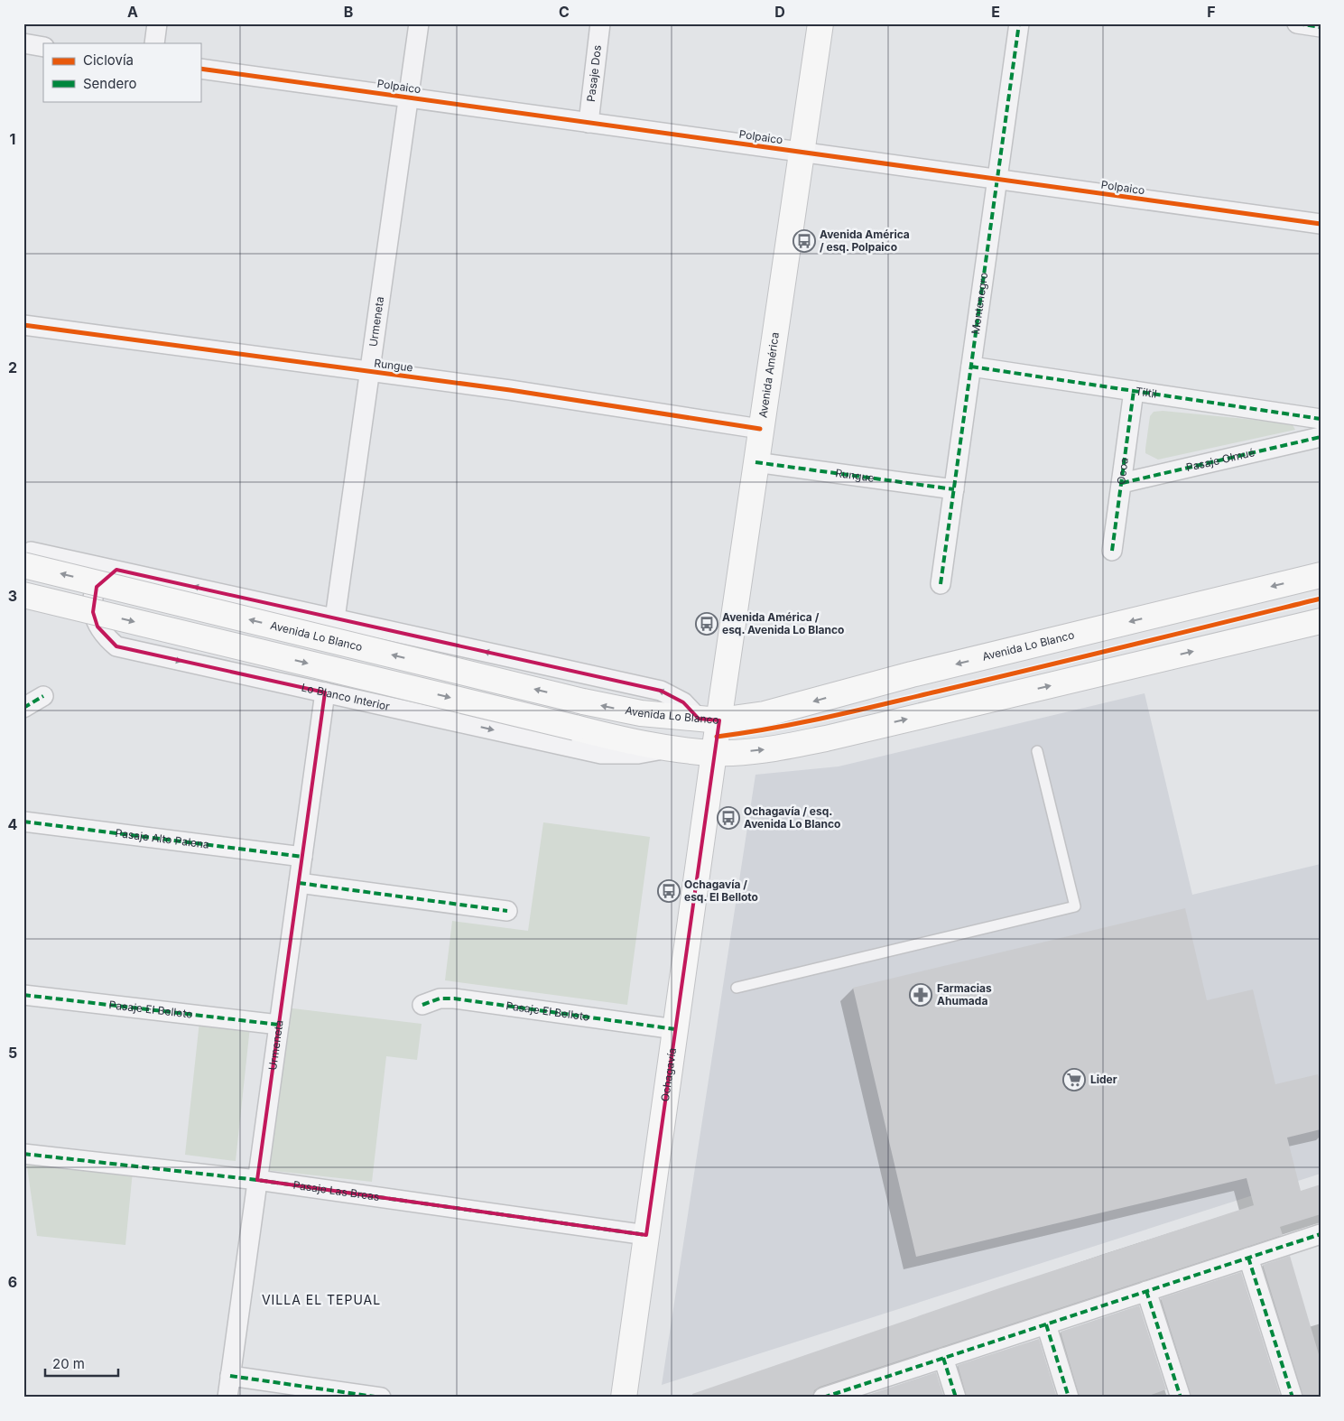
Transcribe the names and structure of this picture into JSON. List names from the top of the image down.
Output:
{
  "streets": {
    "main road": ["Avenida América", "Avenida Lo Blanco", "Ochagavía"],
    "street": [
      "Pasaje Dos",
      "Polpaico",
      "Montenegro",
      "Urmeneta",
      "Rungue",
      "Tiltil",
      "Pasaje Olmué",
      "Ocoa",
      "Lo Blanco Interior",
      "Pasaje Alto Palena",
      "Pasaje El Belloto",
      "Pasaje Las Breas"
    ]
  },
  "crossings": [
    ["Pasaje Dos", "Polpaico"],
    ["Polpaico", "Montenegro"],
    ["Polpaico", "Urmeneta"],
    ["Polpaico", "Avenida América"],
    ["Montenegro", "Rungue"],
    ["Montenegro", "Tiltil"],
    ["Urmeneta", "Rungue"],
    ["Urmeneta", "Lo Blanco Interior"],
    ["Urmeneta", "Pasaje Alto Palena"],
    ["Urmeneta", "Pasaje El Belloto"],
    ["Urmeneta", "Pasaje Las Breas"],
    ["Rungue", "Avenida América"],
    ["Avenida América", "Avenida Lo Blanco"],
    ["Avenida América", "Ochagavía"],
    ["Tiltil", "Ocoa"],
    ["Pasaje Olmué", "Ocoa"],
    ["Pasaje El Belloto", "Ochagavía"],
    ["Ochagavía", "Pasaje Las Breas"]
  ],
  "districts": ["VILLA EL TEPUAL"],
  "places": {
    "bus stop": [
      "Avenida América / esq. Polpaico",
      "Avenida América / esq. Avenida Lo Blanco",
      "Ochagavía / esq. Avenida Lo Blanco",
      "Ochagavía / esq. El Belloto"
    ],
    "pharmacy": ["Farmacias Ahumada"],
    "supermarket": ["Lider"]
  },
  "legend": ["Ciclovía", "Sendero"],
  "scale_bar": "20 m",
  "grid": {
    "columns": [
      "A",
      "B",
      "C",
      "D",
      "E",
      "F"
    ],
    "rows": [
      "1",
      "2",
      "3",
      "4",
      "5",
      "6"
    ]
  }
}
